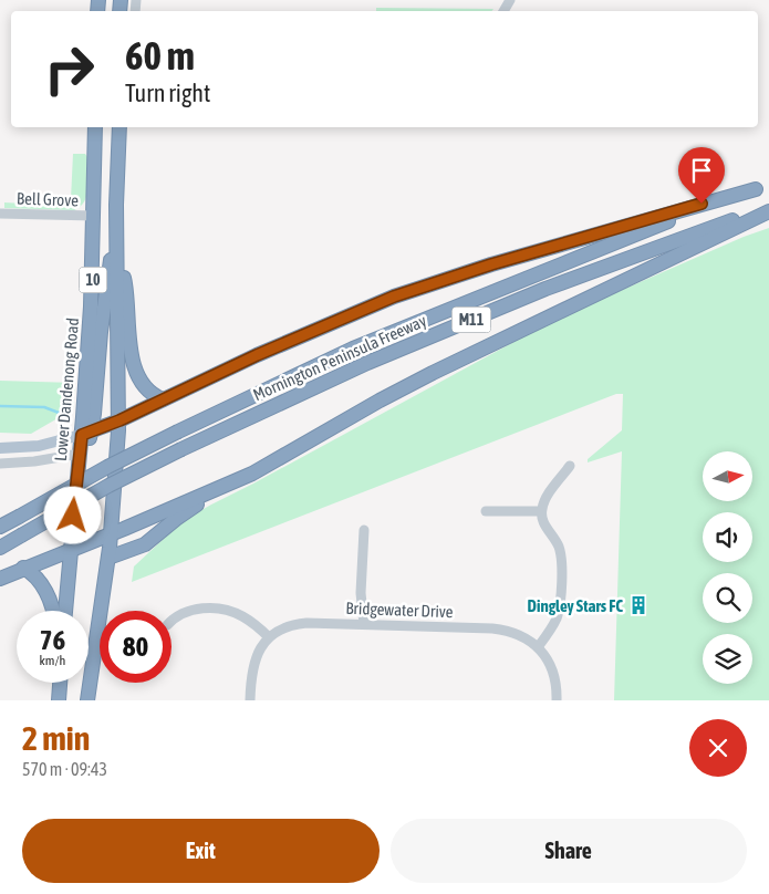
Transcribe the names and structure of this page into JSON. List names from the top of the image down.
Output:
{
  "streets": {
    "highway": [
      "10",
      "M11",
      "Mornington Peninsula Freeway",
      "Lower Dandenong Road"
    ],
    "street": ["Bell Grove", "Bridgewater Drive"]
  },
  "crossings": [
    ["Bell Grove", "Lower Dandenong Road"]
  ],
  "places": {
    "building": ["Dingley Stars FC"]
  },
  "north": "right",
  "page": {
    "turn": ["60 m", "Turn right"],
    "speed": "76 km/h",
    "limit": "80",
    "heading": ["2 min", "570 m · 09:43"],
    "buttons": ["Exit", "Share"]
  }
}
